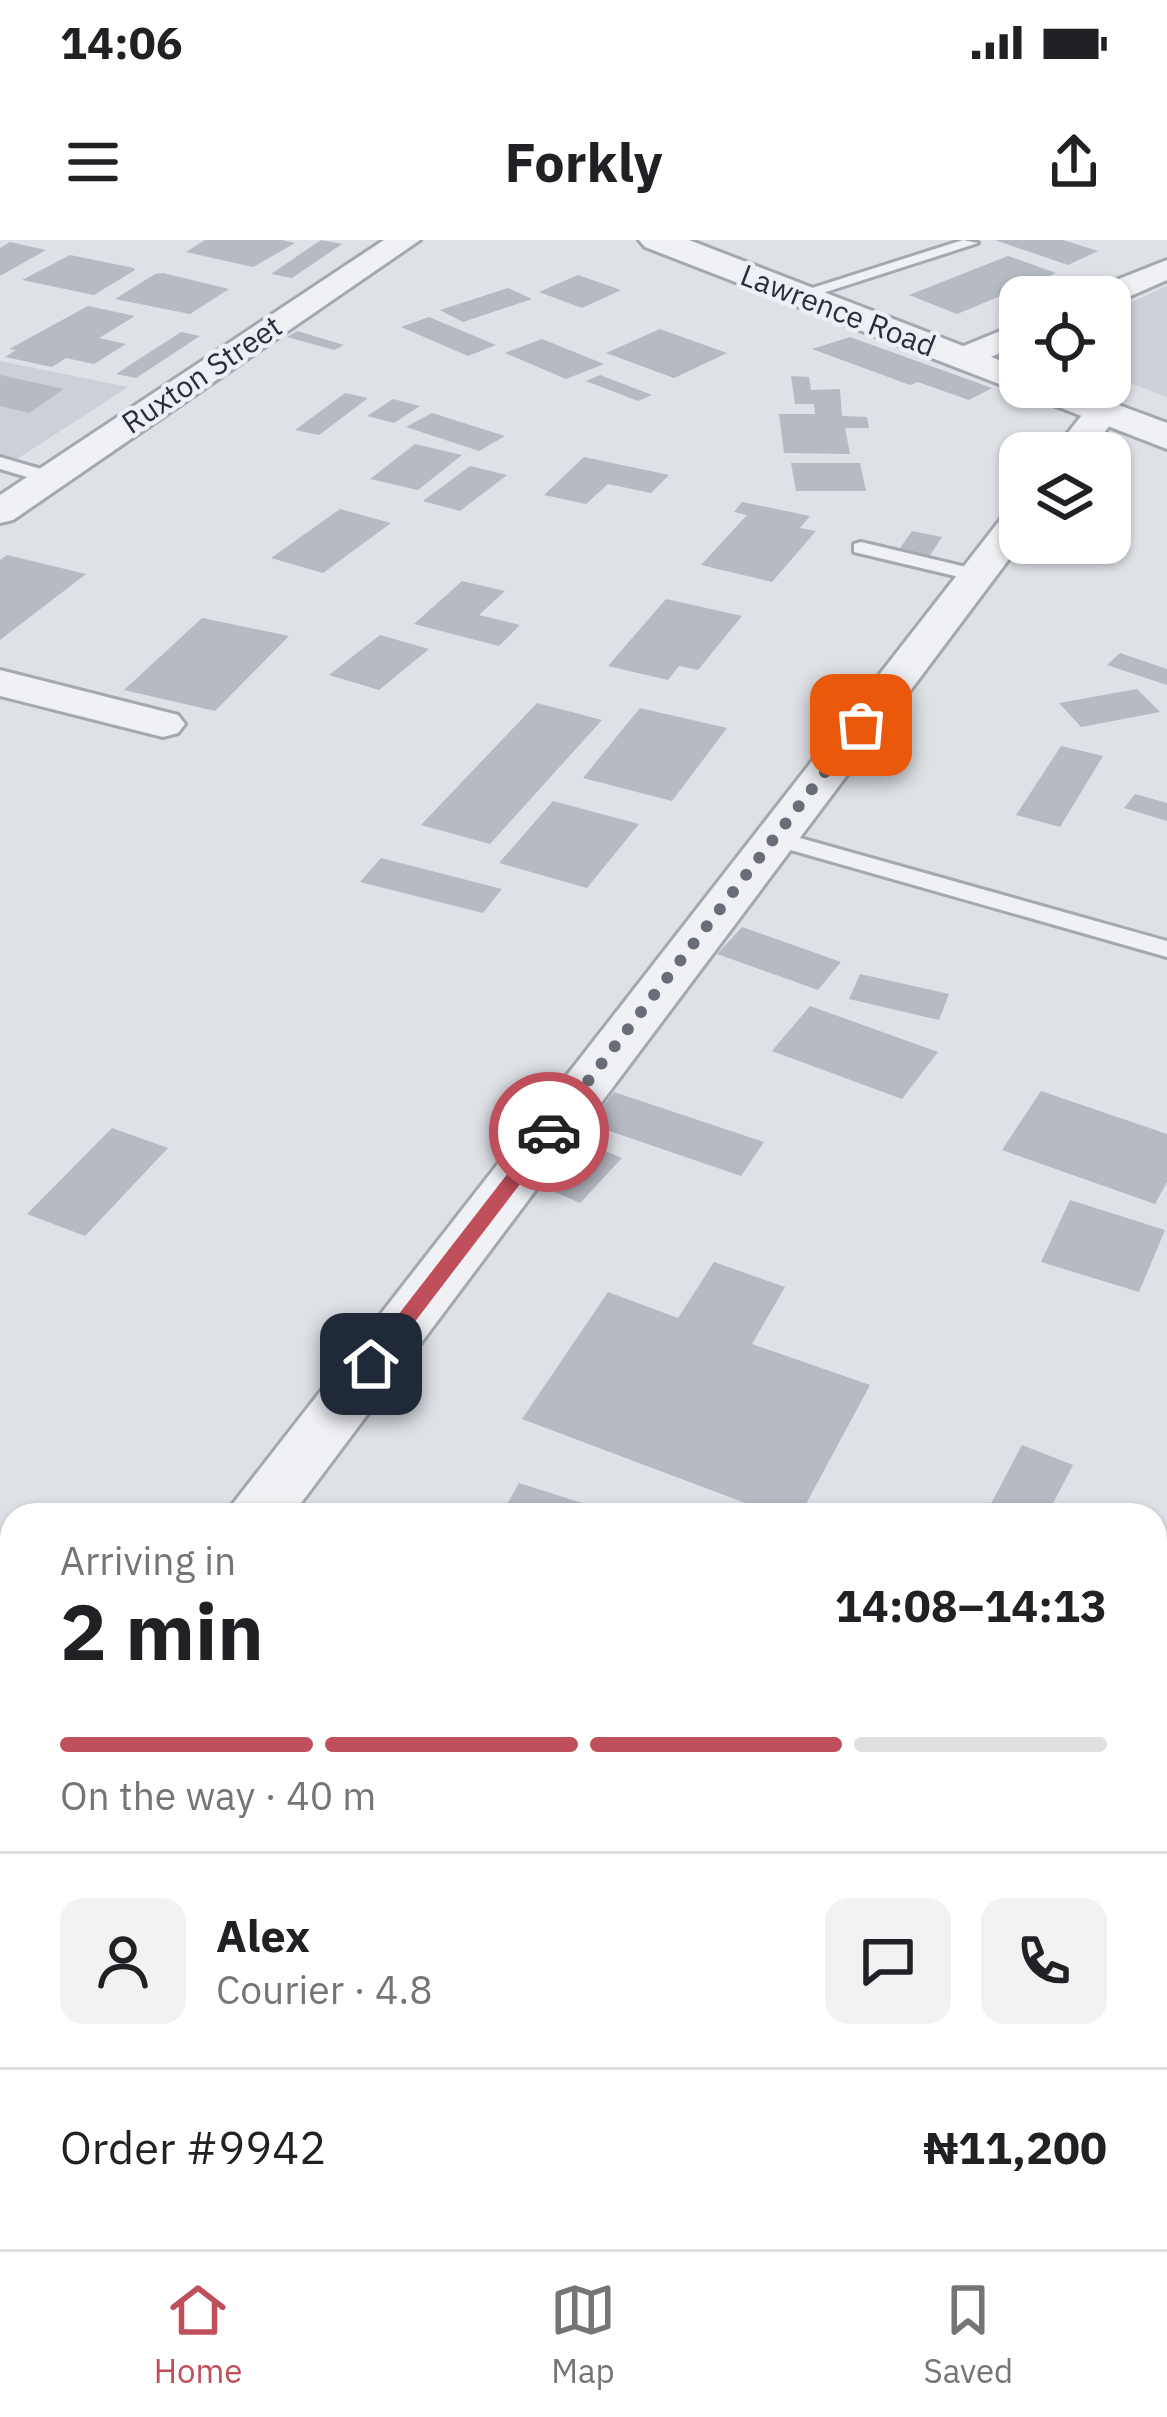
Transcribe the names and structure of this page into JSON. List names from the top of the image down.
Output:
{
  "streets": {
    "street": ["Lawrence Road", "Ruxton Street"]
  },
  "page": {
    "status": "14:06",
    "header": "Forkly",
    "heading": ["2 min", "Arriving in", "14:08–14:13"],
    "panel": [
      "Alex",
      "Courier · 4.8",
      "Order #9942",
      "₦11,200"
    ],
    "bar": "On the way · 40 m",
    "tabs": ["Home", "Map", "Saved"]
  }
}
